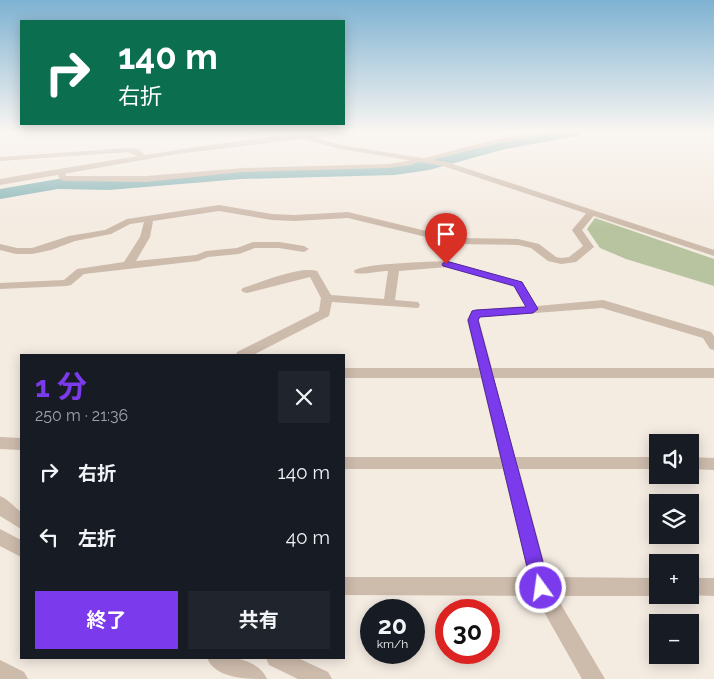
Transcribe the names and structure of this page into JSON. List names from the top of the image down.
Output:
{
  "page": {
    "turn": ["140 m", "右折"],
    "heading": ["1 分", "250 m · 21:36"],
    "map_buttons": ["+", "−"],
    "list": [
      {
        "name": "右折",
        "value": "140 m"
      },
      {
        "name": "左折",
        "value": "40 m"
      }
    ],
    "buttons": ["終了", "共有"],
    "speed": "20 km/h",
    "limit": "30"
  }
}
